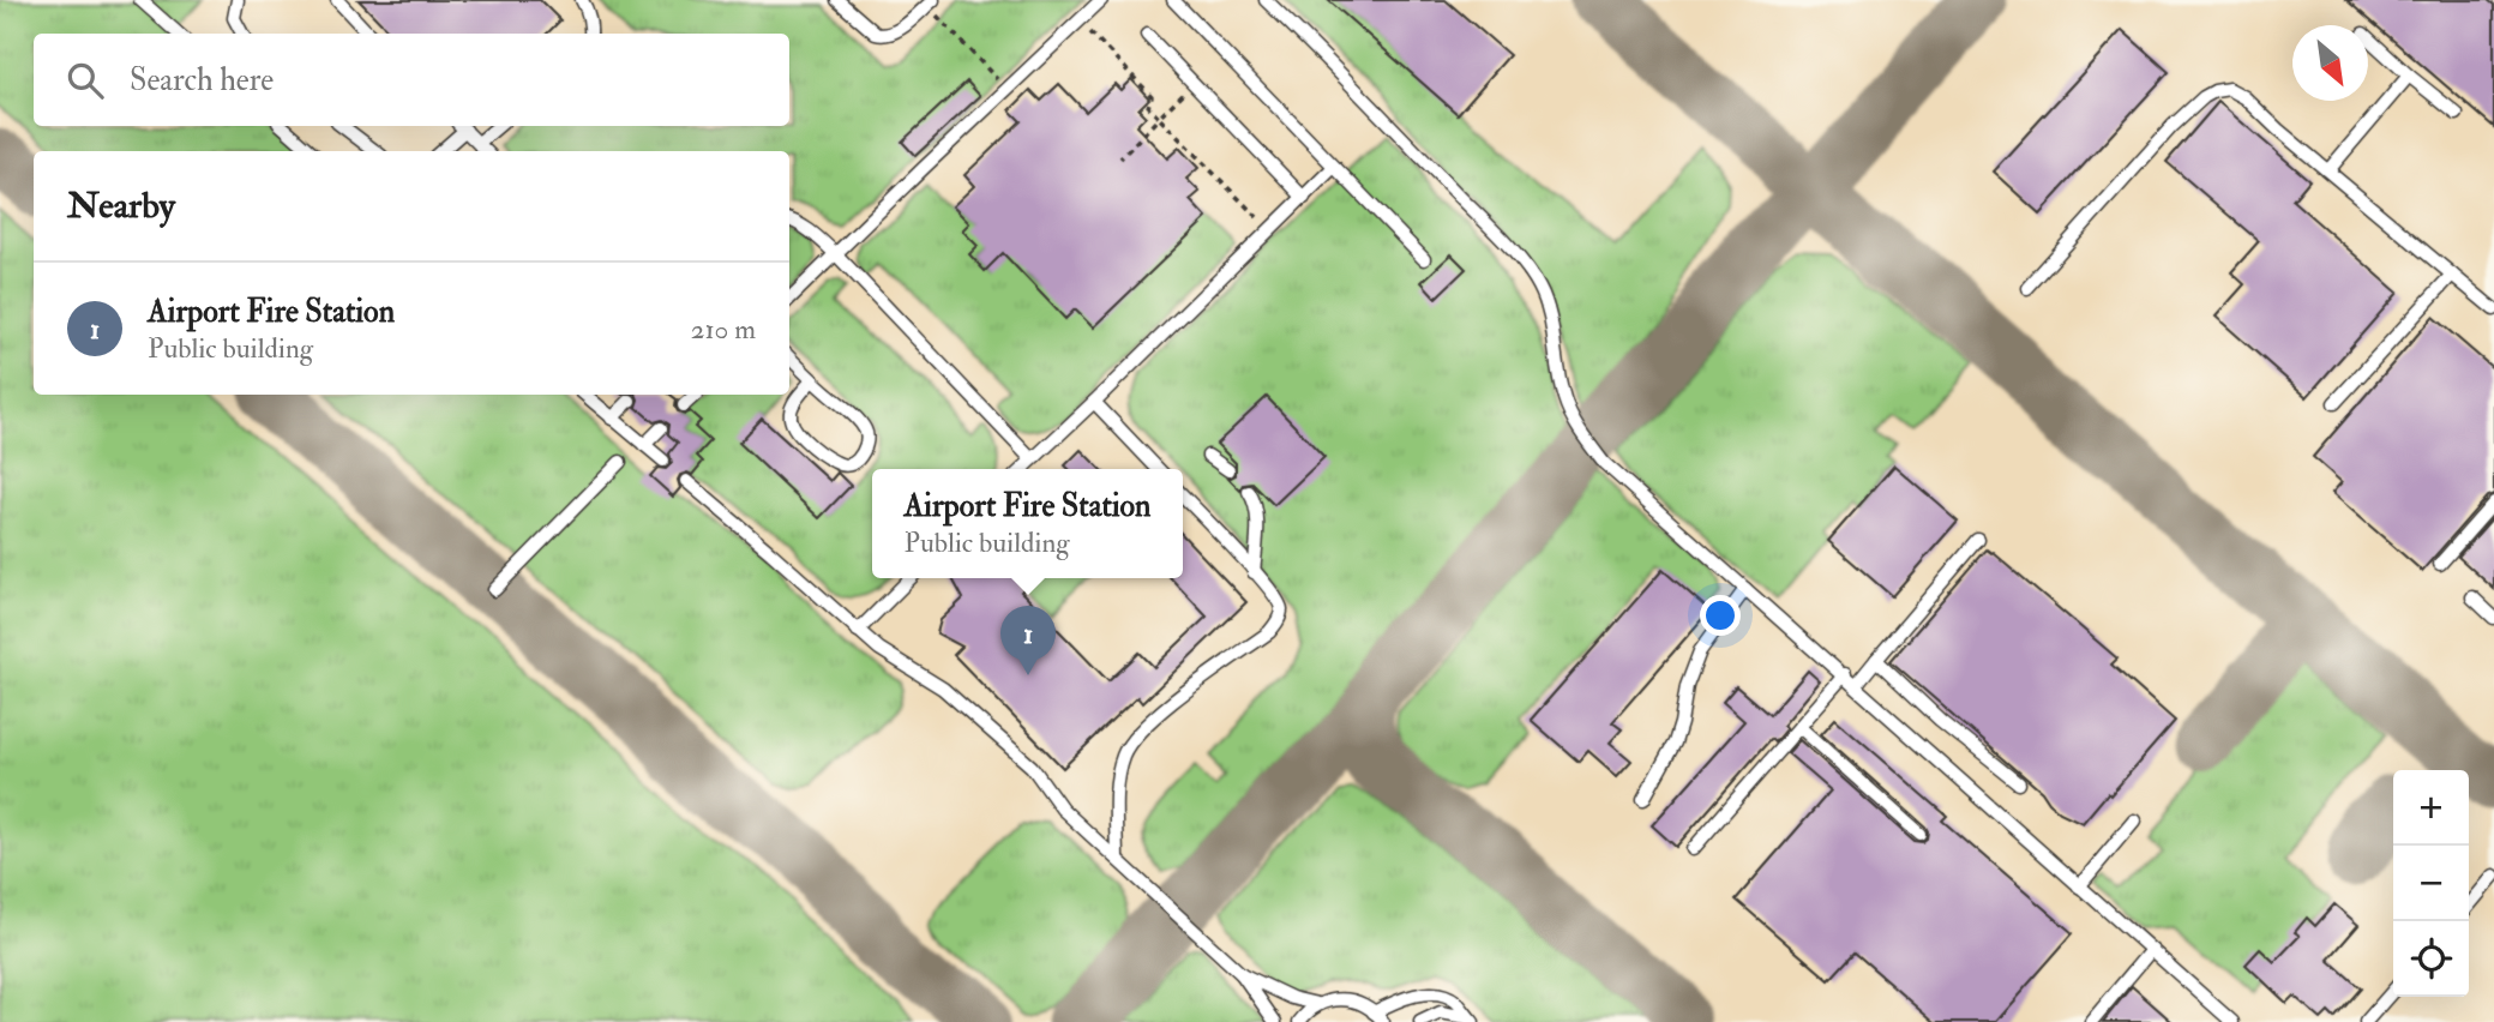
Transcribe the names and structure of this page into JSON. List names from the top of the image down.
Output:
{
  "north": "bottom right",
  "page": {
    "search": "Search here",
    "heading": "Nearby",
    "list": [
      {
        "mark": "1",
        "name": "Airport Fire Station",
        "note": "Public building",
        "value": "210 m"
      }
    ],
    "popup": ["Airport Fire Station", "Public building"],
    "pins": "1",
    "map_buttons": ["+", "−"]
  }
}
